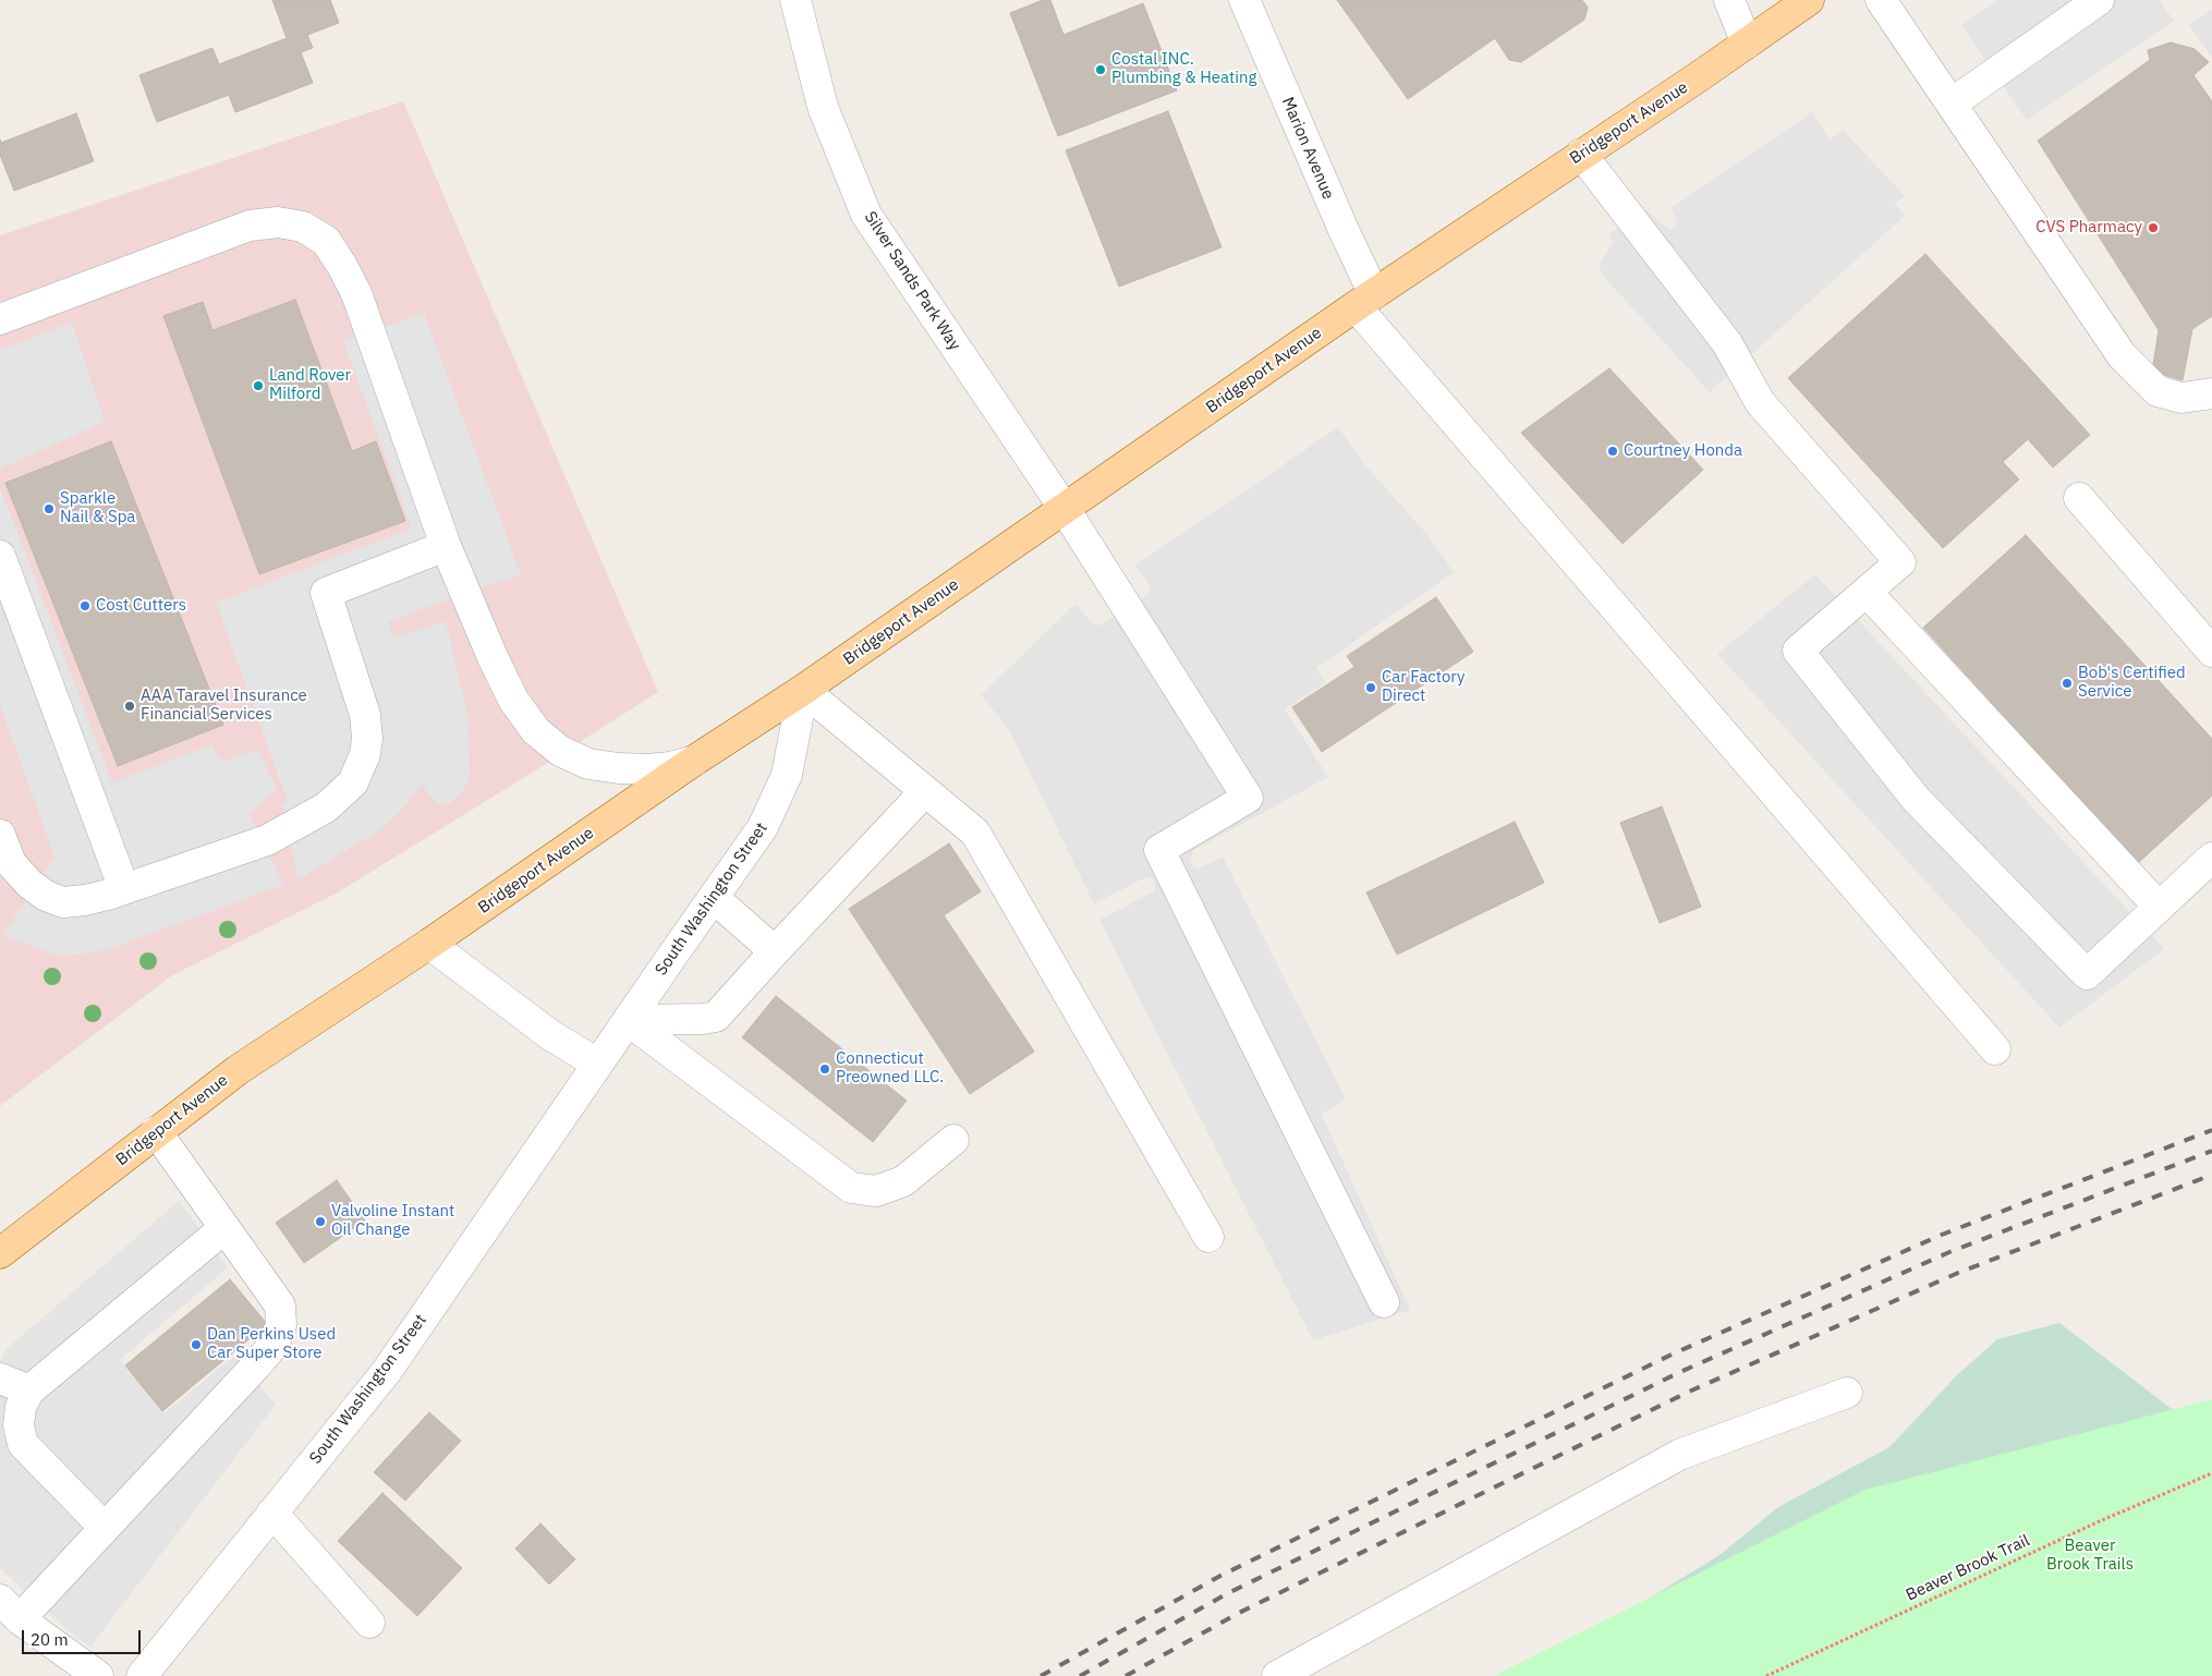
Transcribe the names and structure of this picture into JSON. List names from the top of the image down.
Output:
{
  "streets": {
    "main road": ["Bridgeport Avenue"],
    "street": ["Marion Avenue", "Silver Sands Park Way", "South Washington Street"],
    "path": ["Beaver Brook Trail"]
  },
  "crossings": [
    ["Bridgeport Avenue", "Marion Avenue"],
    ["Bridgeport Avenue", "Silver Sands Park Way"],
    ["Bridgeport Avenue", "South Washington Street"]
  ],
  "parks": ["Beaver Brook Trails"],
  "places": [
    "Costal INC. Plumbing & Heating",
    "CVS Pharmacy",
    "Land Rover Milford",
    "Courtney Honda",
    "Sparkle Nail & Spa",
    "Cost Cutters",
    "Bob's Certified Service",
    "Car Factory Direct",
    "AAA Taravel Insurance Financial Services",
    "Connecticut Preowned LLC.",
    "Valvoline Instant Oil Change",
    "Dan Perkins Used Car Super Store"
  ],
  "scale_bar": "20 m"
}
